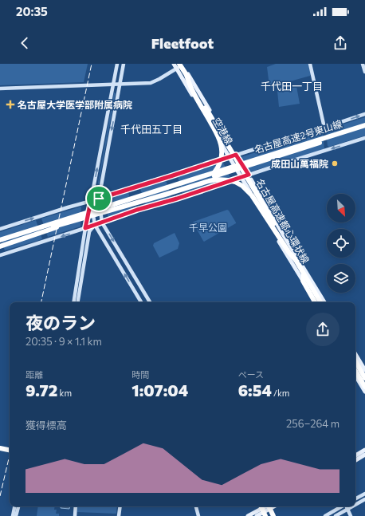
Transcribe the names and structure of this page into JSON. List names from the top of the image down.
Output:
{
  "streets": {
    "highway": ["名古屋高速2号東山線", "名古屋高速都心環状線"],
    "main road": ["空港線"]
  },
  "crossings": [
    ["空港線", "名古屋高速都心環状線"]
  ],
  "districts": ["千代田一丁目", "千代田五丁目"],
  "parks": ["千早公園"],
  "places": {
    "health": ["名古屋大学医学部附属病院"],
    "other": ["成田山萬福院"]
  },
  "north": "bottom right",
  "page": {
    "status": "20:35",
    "header": "Fleetfoot",
    "heading": ["夜のラン", "20:35 · 9 × 1.1 km"],
    "stats": [
      ["距離", "9.72 km"],
      ["時間", "1:07:04"],
      ["ペース", "6:54 /km"]
    ],
    "chart": ["獲得標高", "256–264 m"]
  }
}
